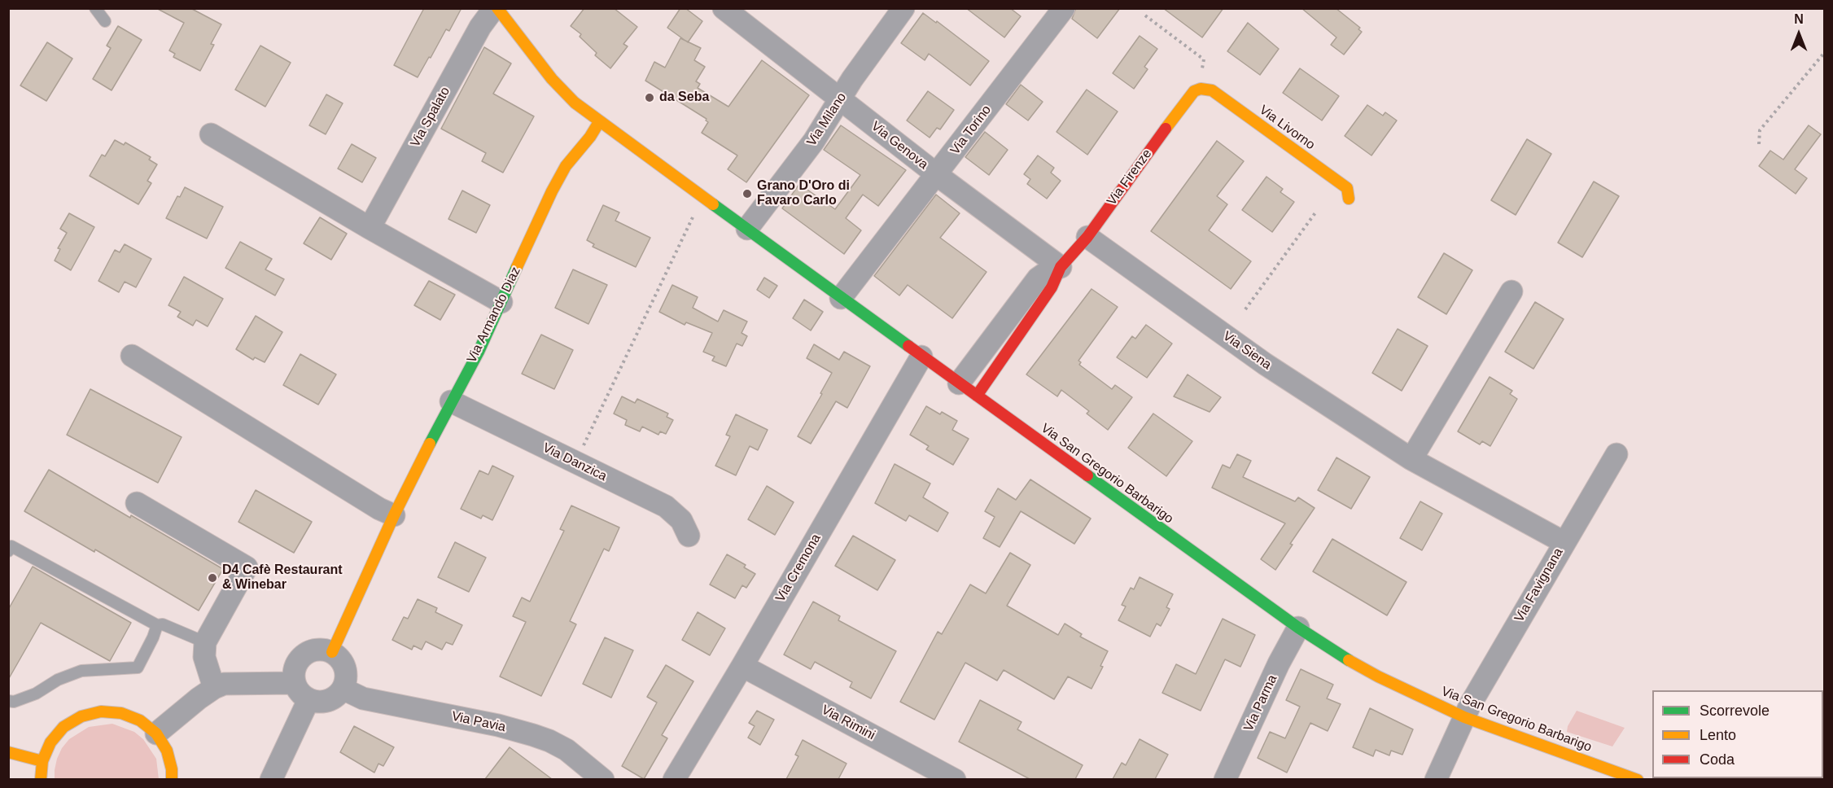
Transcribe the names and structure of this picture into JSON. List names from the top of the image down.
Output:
{
  "streets": {
    "street": [
      "Via Spalato",
      "Via Milano",
      "Via Livorno",
      "Via Torino",
      "Via Genova",
      "Via Firenze",
      "Via Armando Diaz",
      "Via Siena",
      "Via Danzica",
      "Via San Gregorio Barbarigo",
      "Via Cremona",
      "Via Favignana",
      "Via Parma",
      "Via Pavia",
      "Via Rimini"
    ]
  },
  "crossings": [
    ["Via Milano", "Via Genova"],
    ["Via Milano", "Via San Gregorio Barbarigo"],
    ["Via Livorno", "Via Firenze"],
    ["Via Torino", "Via Genova"],
    ["Via Torino", "Via San Gregorio Barbarigo"],
    ["Via Genova", "Via Firenze"],
    ["Via Firenze", "Via Siena"],
    ["Via Firenze", "Via San Gregorio Barbarigo"],
    ["Via Armando Diaz", "Via Danzica"],
    ["Via Armando Diaz", "Via San Gregorio Barbarigo"],
    ["Via Armando Diaz", "Via Pavia"],
    ["Via Siena", "Via Favignana"],
    ["Via San Gregorio Barbarigo", "Via Cremona"],
    ["Via San Gregorio Barbarigo", "Via Favignana"],
    ["Via San Gregorio Barbarigo", "Via Parma"],
    ["Via Cremona", "Via Rimini"]
  ],
  "places": ["da Seba", "Grano D'Oro di Favaro Carlo", "D4 Cafè Restaurant & Winebar"],
  "legend": ["Scorrevole", "Lento", "Coda"],
  "north": "top"
}
